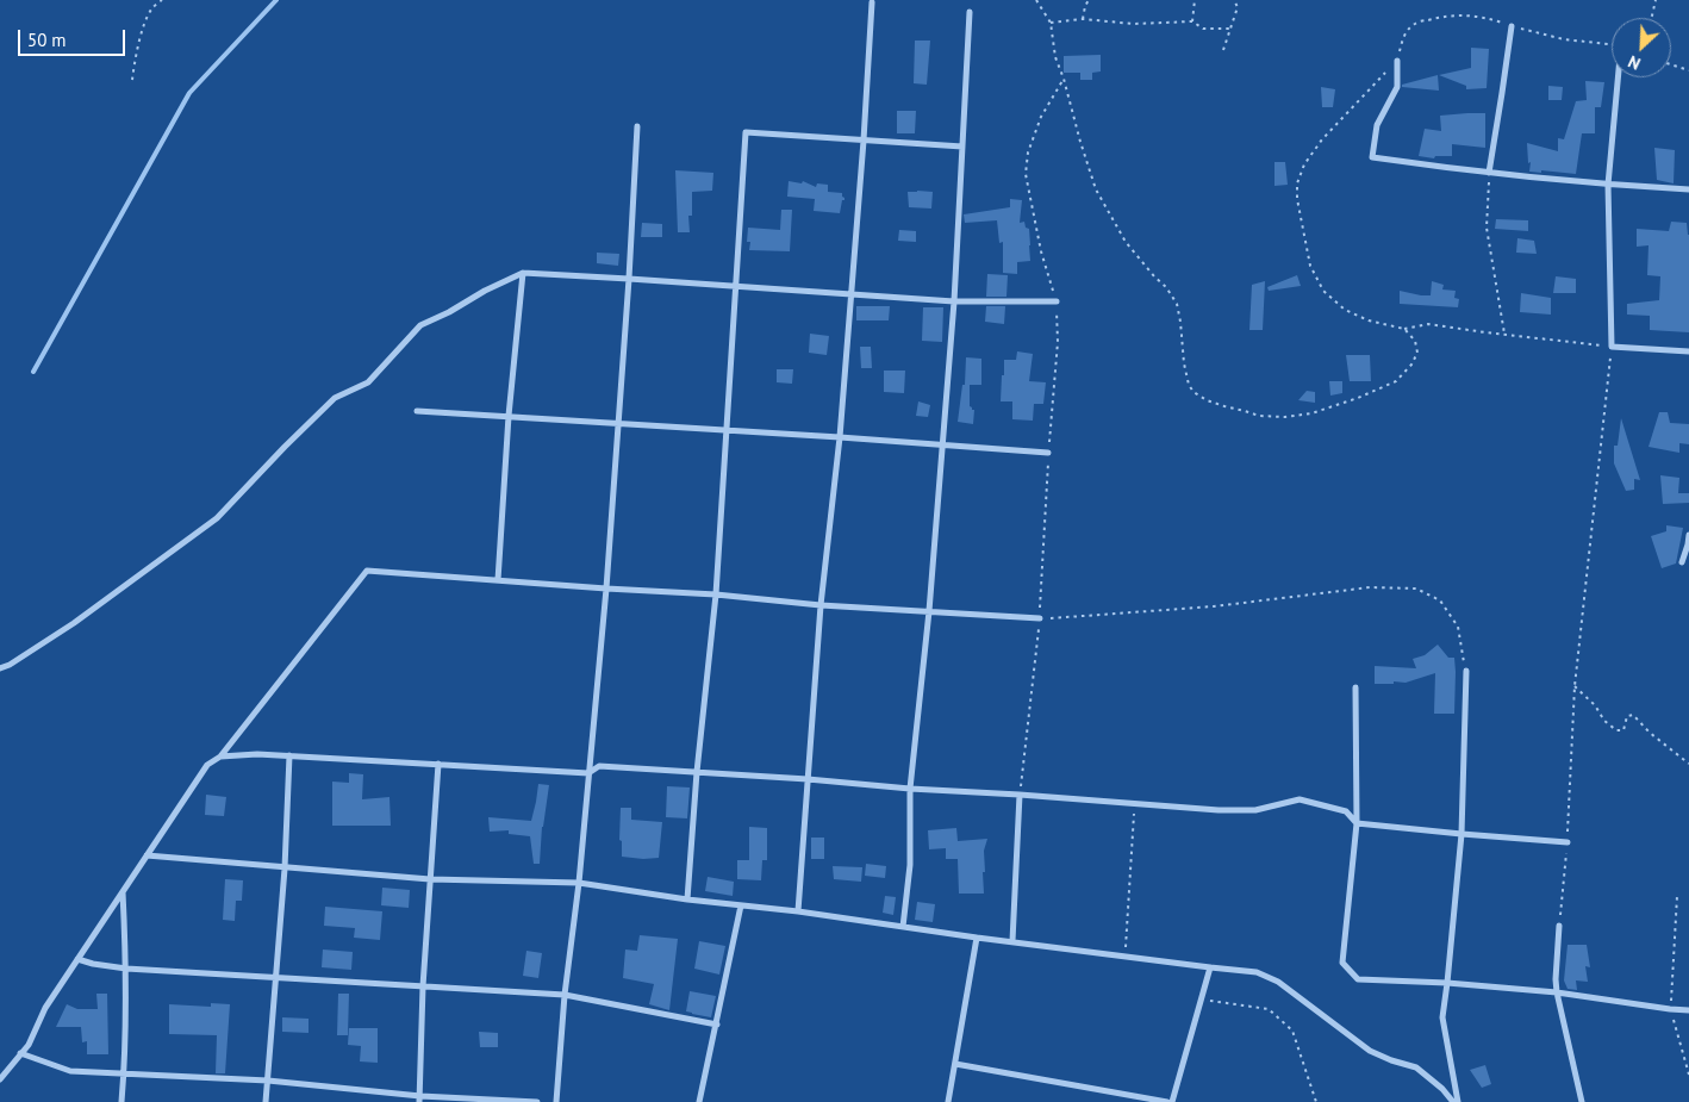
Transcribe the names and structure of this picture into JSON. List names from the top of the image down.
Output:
{
  "scale_bar": "50 m",
  "north": "bottom left"
}
